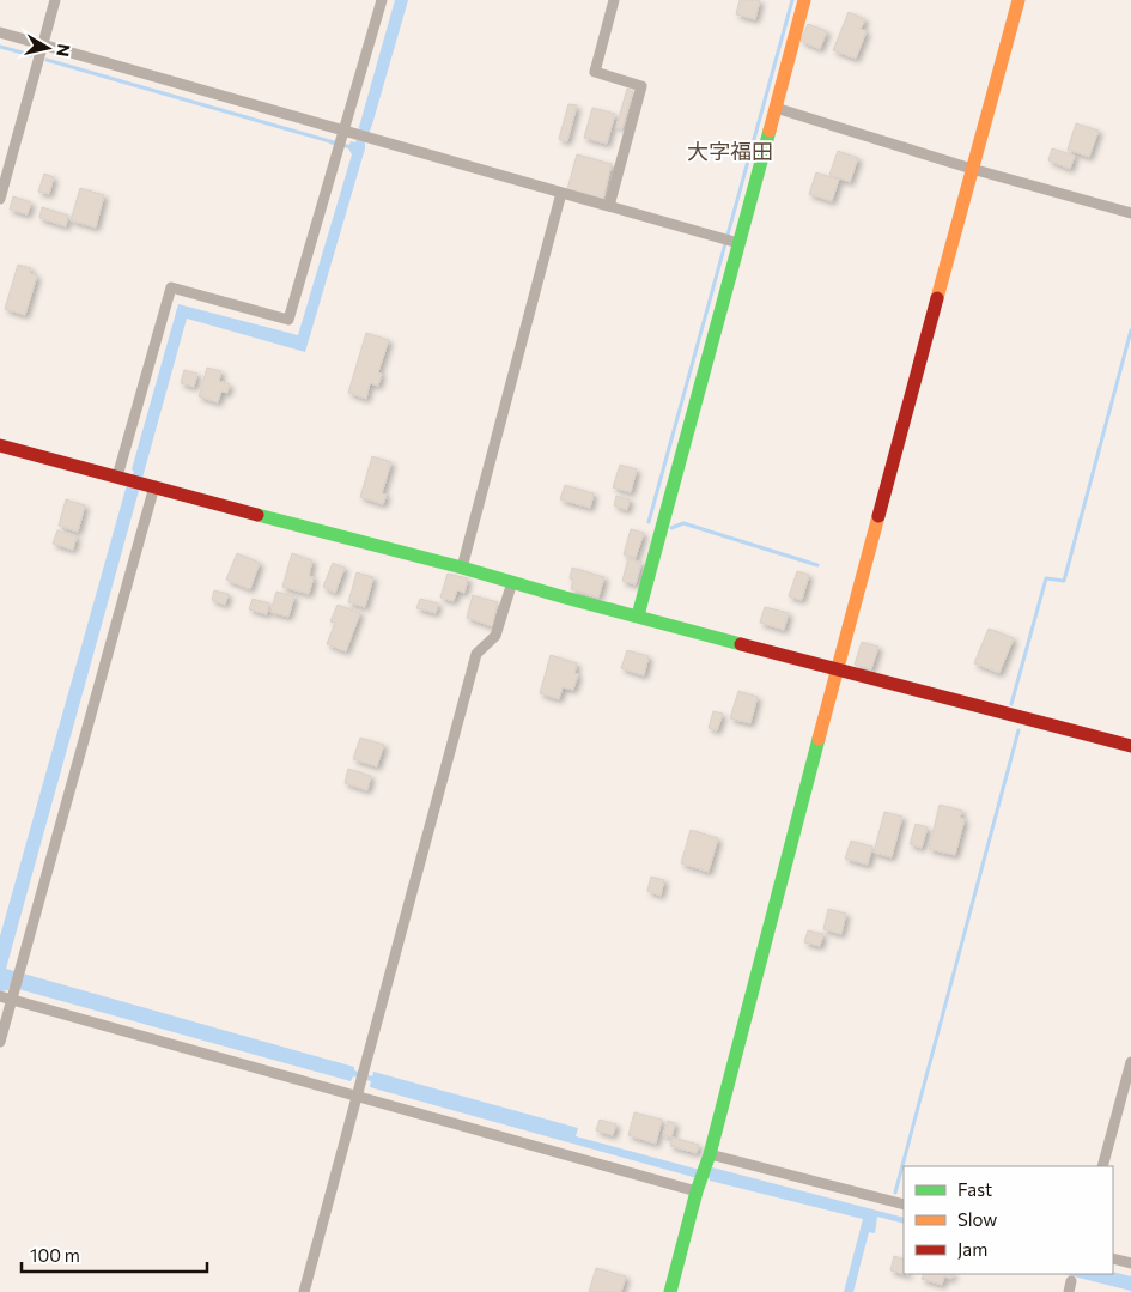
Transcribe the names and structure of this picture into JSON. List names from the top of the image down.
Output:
{
  "districts": ["大字福田"],
  "legend": ["Fast", "Slow", "Jam"],
  "scale_bar": "100 m",
  "north": "right"
}
